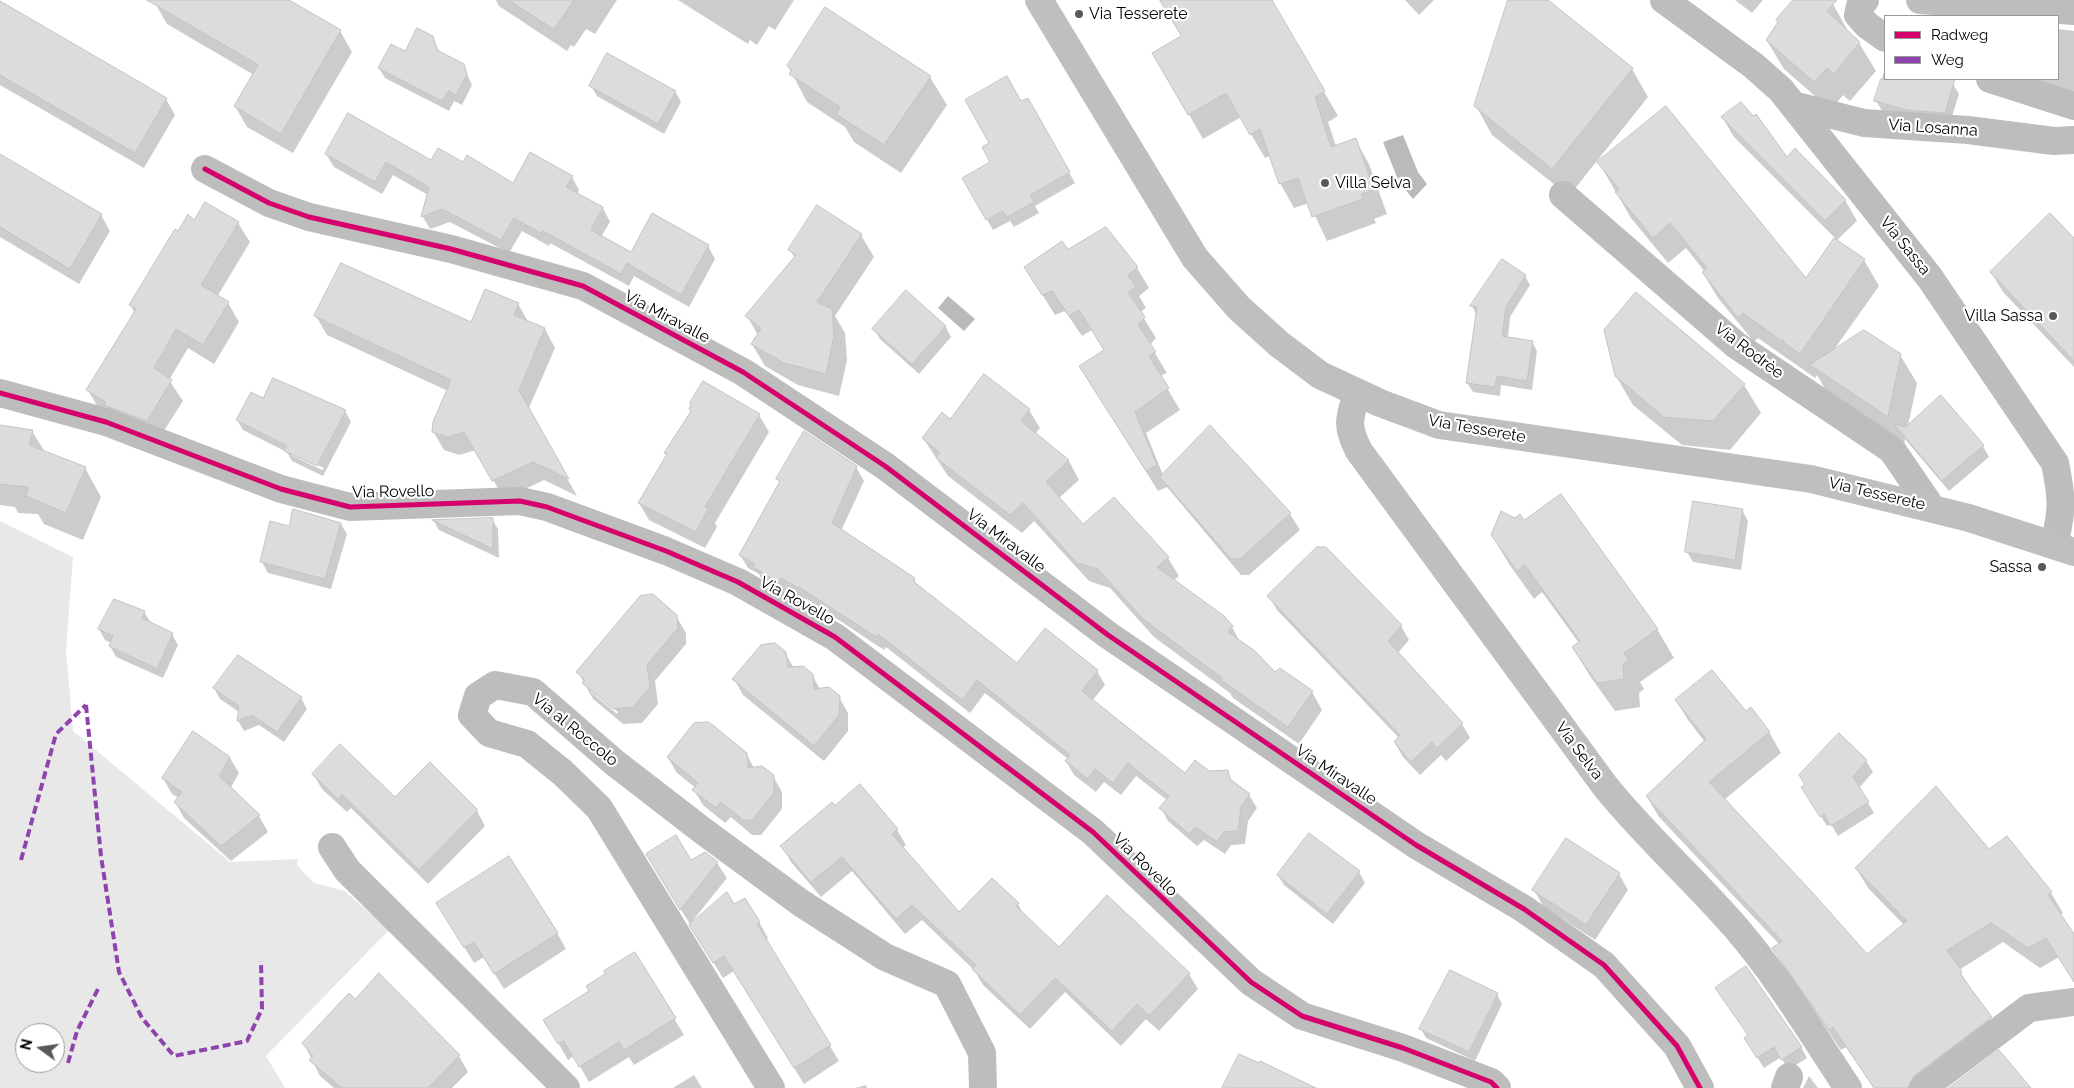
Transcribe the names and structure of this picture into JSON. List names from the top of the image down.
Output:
{
  "streets": {
    "main road": ["Via Tesserete", "Via Selva"],
    "street": [
      "Via Losanna",
      "Via Sassa",
      "Via Miravalle",
      "Via Rodrèe",
      "Via Rovello",
      "Via al Roccolo"
    ]
  },
  "crossings": [
    ["Via Losanna", "Via Sassa"],
    ["Via Sassa", "Via Tesserete"],
    ["Via Rodrèe", "Via Tesserete"],
    ["Via Tesserete", "Via Selva"]
  ],
  "places": [
    "Via Tesserete",
    "Villa Selva",
    "Villa Sassa",
    "Sassa"
  ],
  "legend": ["Radweg", "Weg"],
  "north": "left"
}
